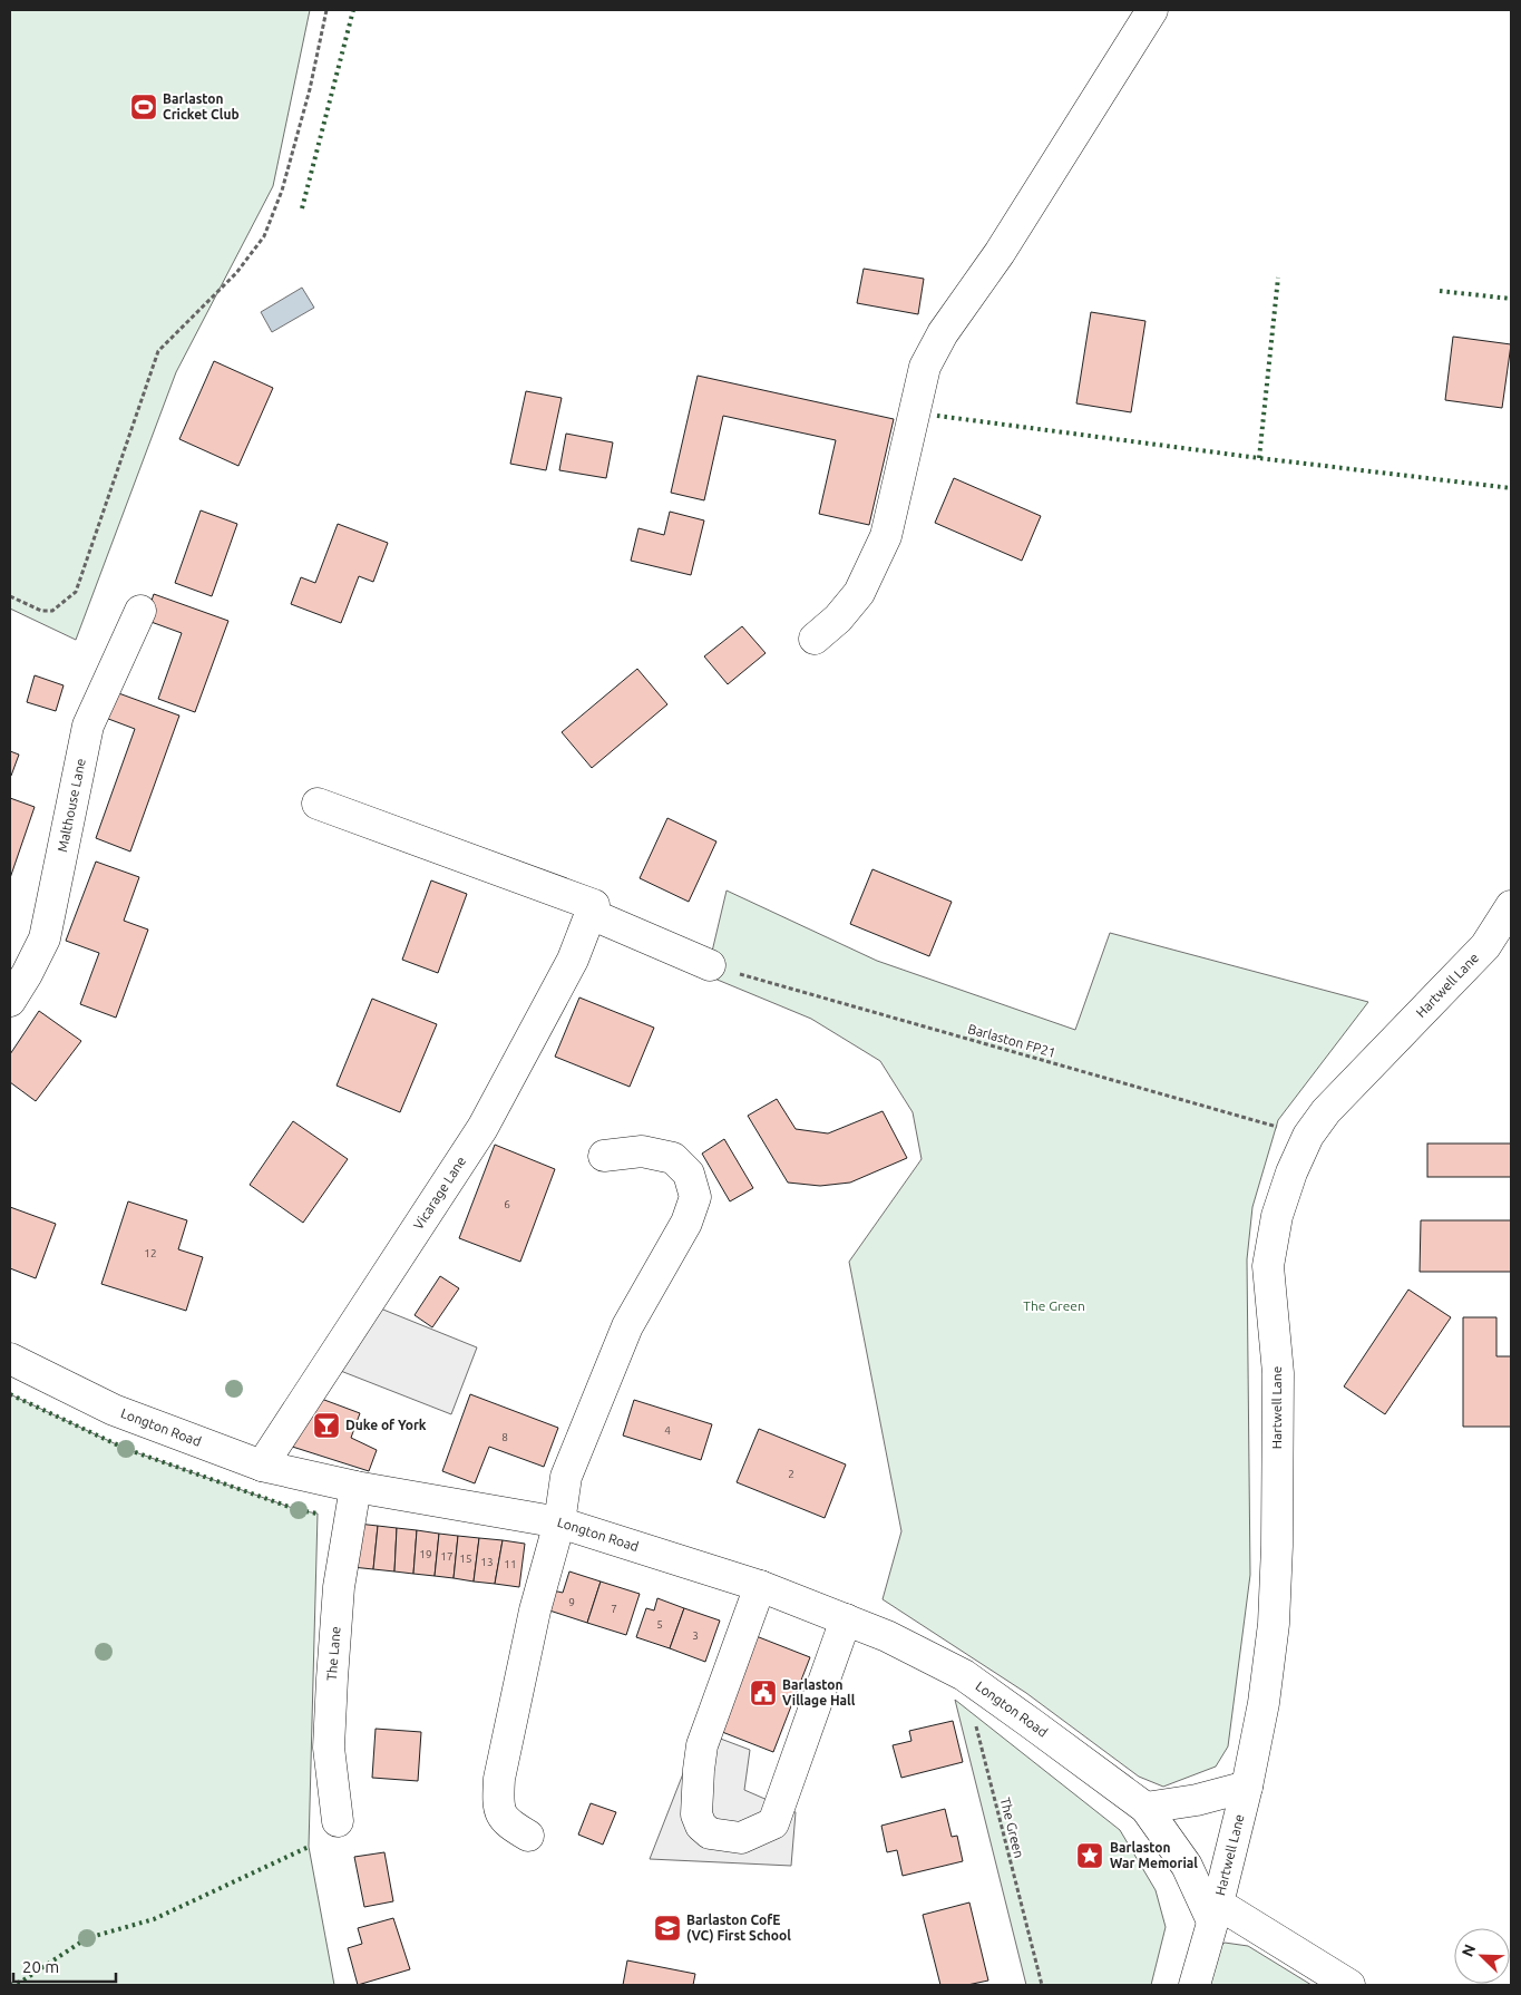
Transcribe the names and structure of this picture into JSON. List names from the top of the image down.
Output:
{
  "streets": {
    "street": [
      "Malthouse Lane",
      "Hartwell Lane",
      "Vicarage Lane",
      "Longton Road",
      "The Lane"
    ],
    "path": ["Barlaston FP21", "The Green"]
  },
  "crossings": [
    ["Hartwell Lane", "Barlaston FP21"],
    ["Hartwell Lane", "Longton Road"],
    ["Vicarage Lane", "Longton Road"],
    ["Longton Road", "The Lane"],
    ["Longton Road", "The Green"]
  ],
  "parks": ["The Green"],
  "places": {
    "sports": ["Barlaston Cricket Club"],
    "bar": ["Duke of York"],
    "public building": ["Barlaston Village Hall"],
    "place": ["Barlaston War Memorial"],
    "school or university": ["Barlaston CofE (VC) First School"]
  },
  "house_numbers": [
    "6",
    "12",
    "4",
    "8",
    "2",
    "19",
    "17",
    "15",
    "13",
    "11",
    "9",
    "7",
    "5",
    "3"
  ],
  "scale_bar": "20 m",
  "north": "top left"
}
